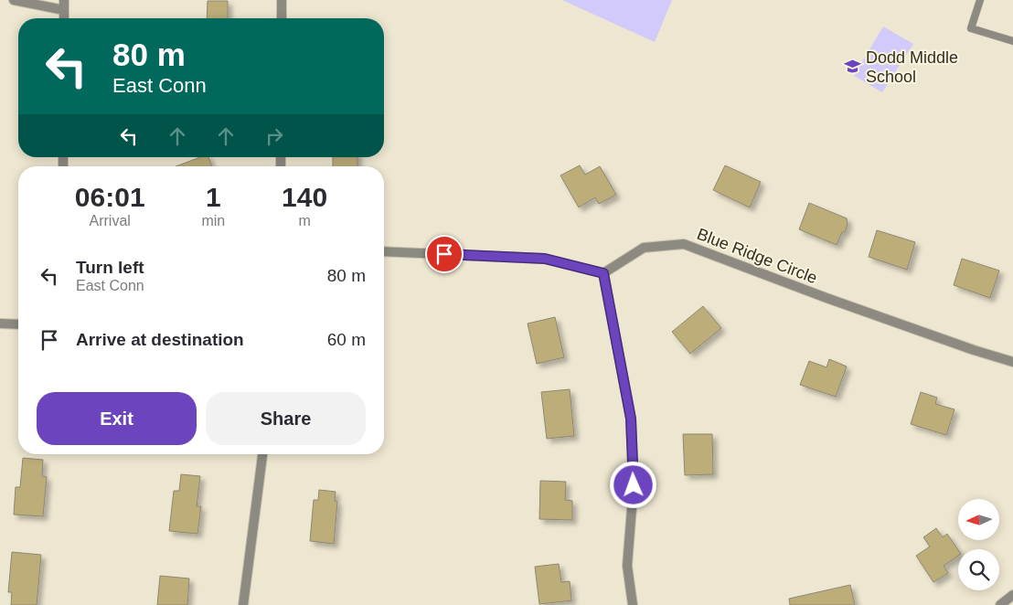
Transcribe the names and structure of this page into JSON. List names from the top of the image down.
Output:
{
  "streets": {
    "street": ["Blue Ridge Circle"]
  },
  "places": {
    "school or university": ["Dodd Middle School"]
  },
  "north": "left",
  "page": {
    "turn": ["80 m", "East Conn"],
    "eta": [
      "06:01",
      "Arrival",
      "1",
      "min",
      "140",
      "m"
    ],
    "list": [
      {
        "name": "Turn left",
        "note": "East Conn",
        "value": "80 m"
      },
      {
        "name": "Arrive at destination",
        "value": "60 m"
      }
    ],
    "buttons": ["Exit", "Share"]
  }
}
